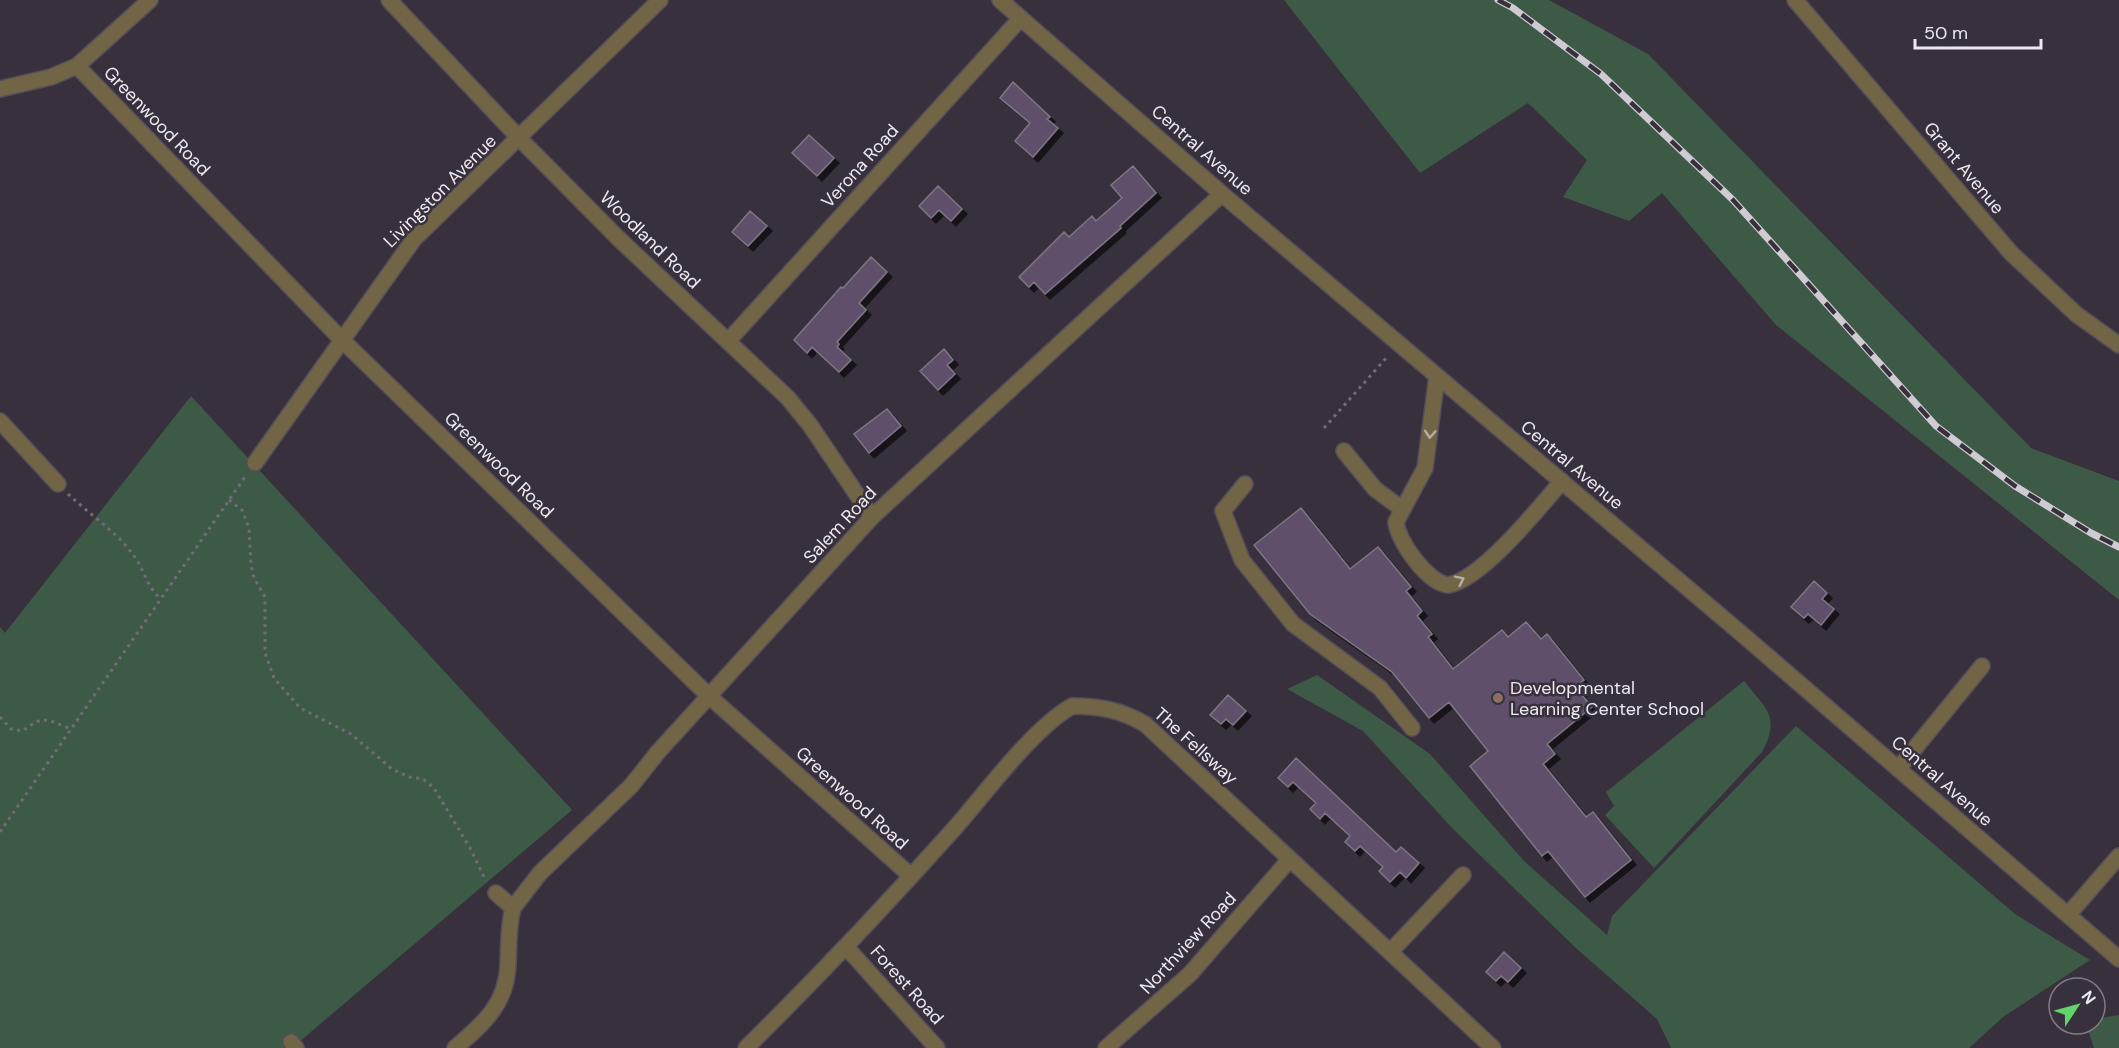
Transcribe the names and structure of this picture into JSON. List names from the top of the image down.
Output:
{
  "streets": {
    "street": [
      "Greenwood Road",
      "Central Avenue",
      "Verona Road",
      "Grant Avenue",
      "Livingston Avenue",
      "Woodland Road",
      "Salem Road",
      "The Fellsway",
      "Northview Road",
      "Forest Road"
    ]
  },
  "crossings": [
    ["Greenwood Road", "Livingston Avenue"],
    ["Greenwood Road", "Salem Road"],
    ["Greenwood Road", "The Fellsway"],
    ["Central Avenue", "Verona Road"],
    ["Central Avenue", "Salem Road"],
    ["Verona Road", "Woodland Road"],
    ["Livingston Avenue", "Woodland Road"],
    ["Woodland Road", "Salem Road"],
    ["The Fellsway", "Northview Road"],
    ["The Fellsway", "Forest Road"]
  ],
  "places": ["Developmental Learning Center School"],
  "scale_bar": "50 m",
  "north": "top right"
}
